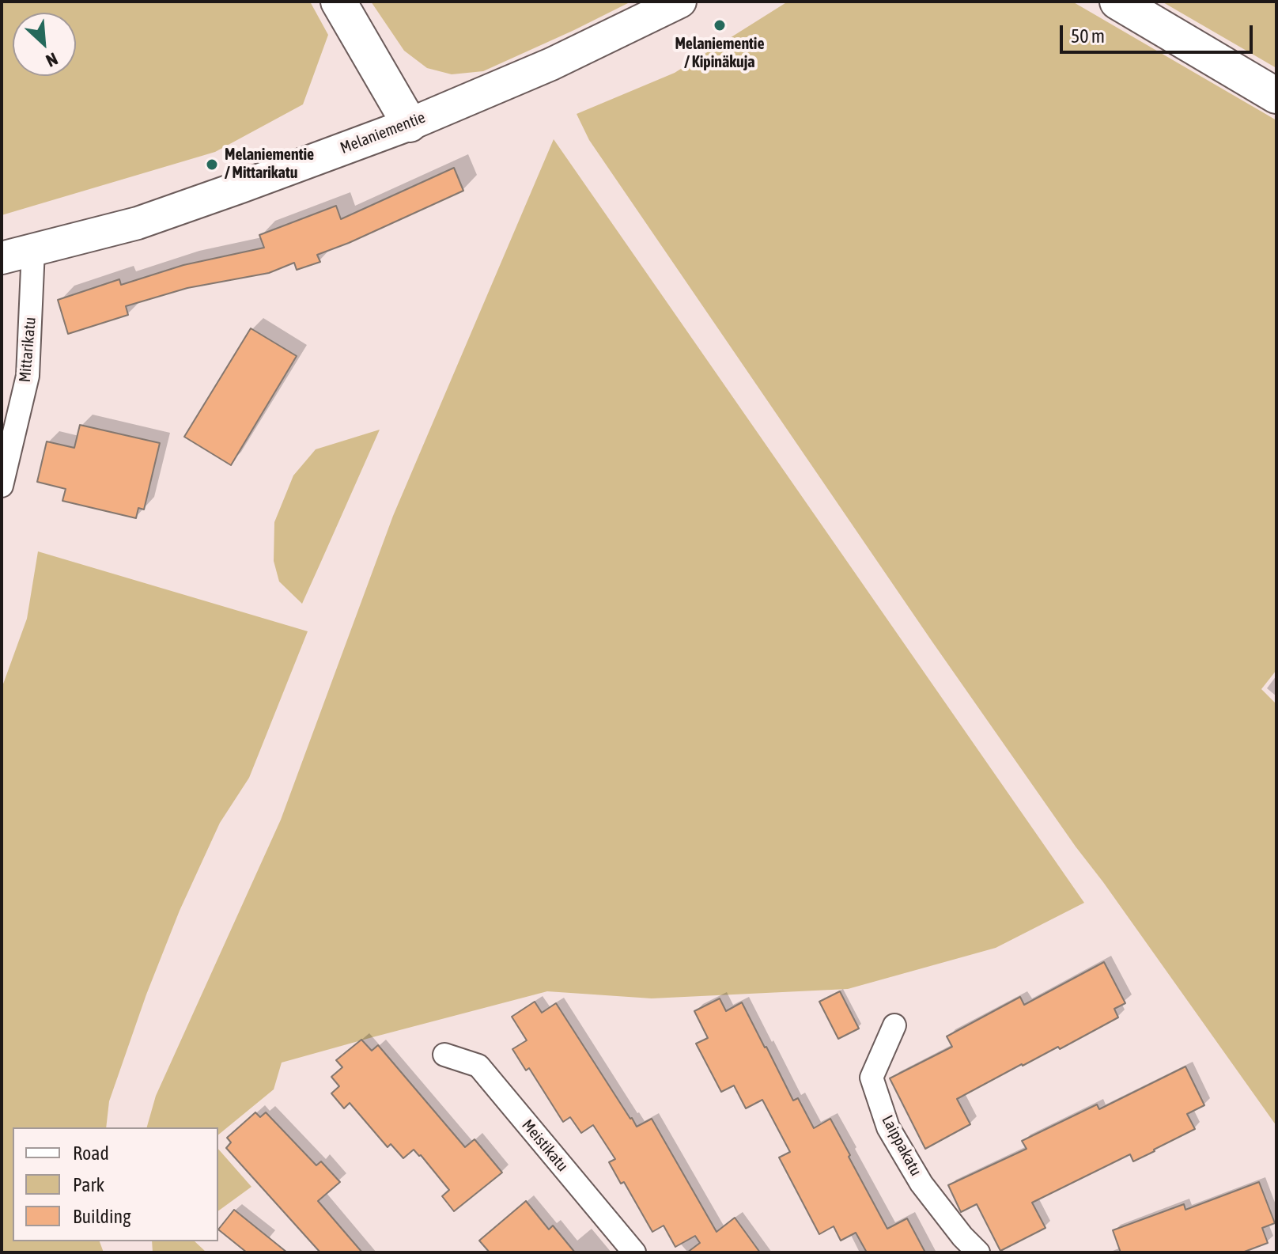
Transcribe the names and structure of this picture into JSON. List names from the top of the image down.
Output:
{
  "streets": {
    "main road": ["Melaniementie"],
    "street": ["Mittarikatu", "Meistikatu", "Laippakatu"]
  },
  "crossings": [
    ["Melaniementie", "Mittarikatu"]
  ],
  "places": ["Melaniementie / Kipinäkuja", "Melaniementie / Mittarikatu"],
  "legend": ["Road", "Park", "Building"],
  "scale_bar": "50 m",
  "north": "bottom right"
}
